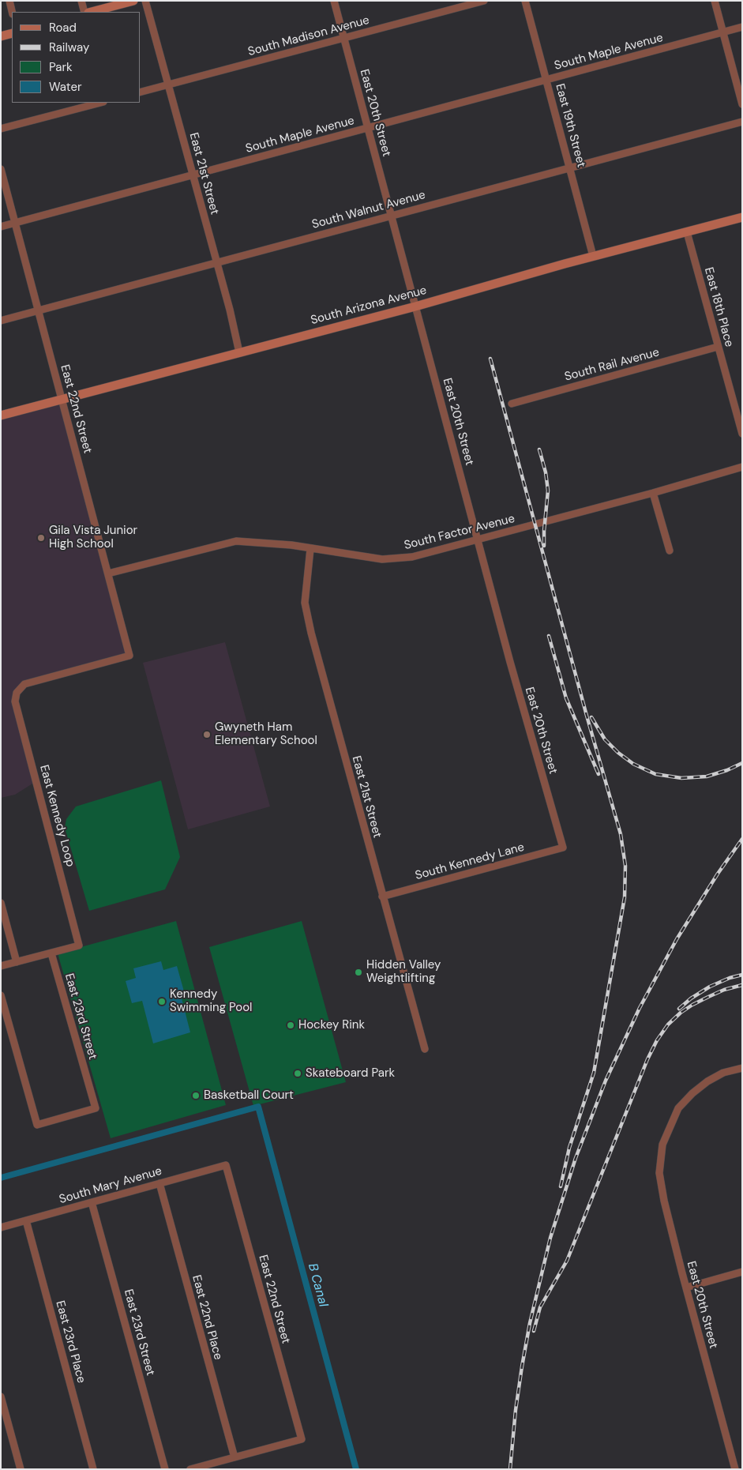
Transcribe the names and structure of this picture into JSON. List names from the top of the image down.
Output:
{
  "streets": {
    "street": [
      "South Madison Avenue",
      "South Maple Avenue",
      "East 20th Street",
      "East 19th Street",
      "East 21st Street",
      "South Walnut Avenue",
      "South Arizona Avenue",
      "East 18th Place",
      "South Rail Avenue",
      "East 22nd Street",
      "South Factor Avenue",
      "East Kennedy Loop",
      "South Kennedy Lane",
      "East 23rd Street",
      "South Mary Avenue",
      "East 22nd Place",
      "East 23rd Place"
    ]
  },
  "crossings": [
    ["South Madison Avenue", "East 20th Street"],
    ["South Madison Avenue", "East 21st Street"],
    ["South Maple Avenue", "East 20th Street"],
    ["South Maple Avenue", "East 19th Street"],
    ["South Maple Avenue", "East 21st Street"],
    ["South Maple Avenue", "East 22nd Street"],
    ["East 20th Street", "South Walnut Avenue"],
    ["East 20th Street", "South Arizona Avenue"],
    ["East 20th Street", "South Factor Avenue"],
    ["East 20th Street", "South Kennedy Lane"],
    ["East 19th Street", "South Walnut Avenue"],
    ["East 19th Street", "South Arizona Avenue"],
    ["East 21st Street", "South Walnut Avenue"],
    ["East 21st Street", "South Arizona Avenue"],
    ["East 21st Street", "South Factor Avenue"],
    ["East 21st Street", "South Kennedy Lane"],
    ["South Walnut Avenue", "East 22nd Street"],
    ["South Arizona Avenue", "East 18th Place"],
    ["South Arizona Avenue", "East 22nd Street"],
    ["East 18th Place", "South Rail Avenue"],
    ["East 22nd Street", "South Factor Avenue"],
    ["East 22nd Street", "East Kennedy Loop"],
    ["East 22nd Street", "South Mary Avenue"],
    ["East 22nd Street", "East 22nd Place"],
    ["East Kennedy Loop", "East 23rd Street"],
    ["East 23rd Street", "South Mary Avenue"],
    ["South Mary Avenue", "East 22nd Place"],
    ["South Mary Avenue", "East 23rd Place"]
  ],
  "water": ["B Canal"],
  "places": [
    "Gila Vista Junior High School",
    "Gwyneth Ham Elementary School",
    "Hidden Valley Weightlifting",
    "Kennedy Swimming Pool",
    "Hockey Rink",
    "Skateboard Park",
    "Basketball Court"
  ],
  "legend": [
    "Road",
    "Railway",
    "Park",
    "Water"
  ]
}
